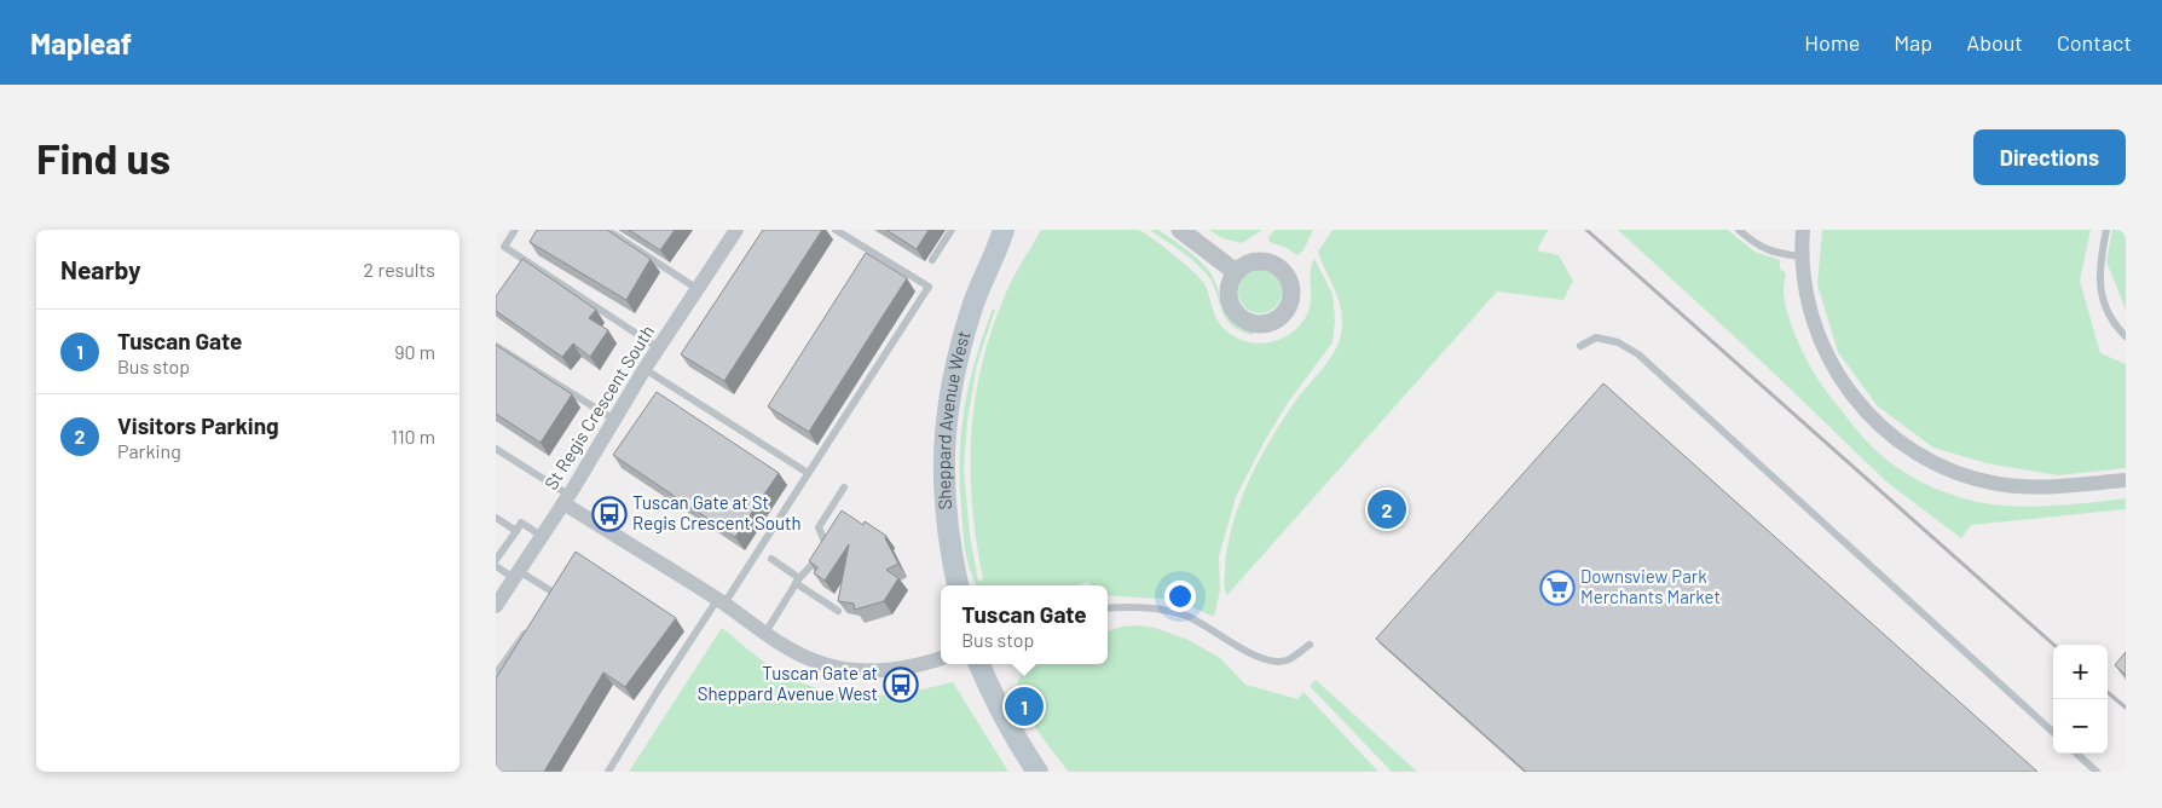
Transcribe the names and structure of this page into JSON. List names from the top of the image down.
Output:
{
  "streets": {
    "main road": ["Sheppard Avenue West"],
    "street": ["St Regis Crescent South"]
  },
  "places": {
    "bus stop": ["Tuscan Gate at St Regis Crescent South", "Tuscan Gate at Sheppard Avenue West"],
    "supermarket": ["Downsview Park Merchants Market"]
  },
  "page": {
    "header": "Mapleaf",
    "nav": [
      "Home",
      "Map",
      "About",
      "Contact"
    ],
    "buttons": "Directions",
    "title": "Find us",
    "heading": ["Nearby", "2 results"],
    "list": [
      {
        "mark": "1",
        "name": "Tuscan Gate",
        "note": "Bus stop",
        "value": "90 m"
      },
      {
        "mark": "2",
        "name": "Visitors Parking",
        "note": "Parking",
        "value": "110 m"
      }
    ],
    "pins": ["2", "1"],
    "popup": ["Tuscan Gate", "Bus stop"],
    "map_buttons": ["+", "−"]
  }
}
